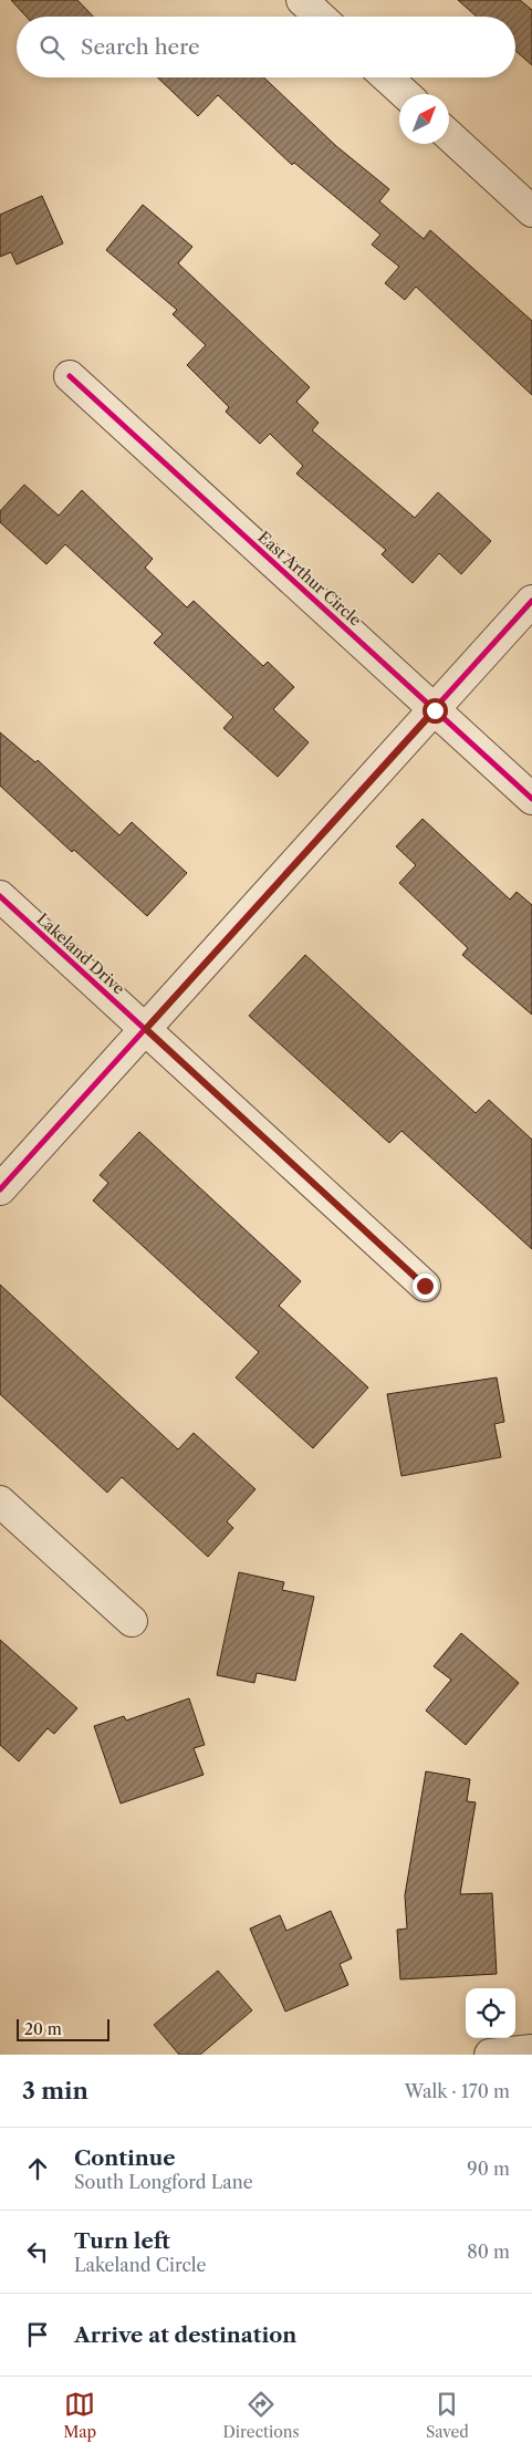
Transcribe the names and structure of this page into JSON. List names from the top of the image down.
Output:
{
  "streets": {
    "street": ["East Arthur Circle", "Lakeland Drive"]
  },
  "scale_bar": "20 m",
  "north": "top right",
  "page": {
    "search": "Search here",
    "scale": "20 m",
    "heading": ["3 min", "Walk · 170 m"],
    "list": [
      ["Continue", "South Longford Lane", "90 m"],
      ["Turn left", "Lakeland Circle", "80 m"],
      "Arrive at destination"
    ],
    "nav": ["Map", "Directions", "Saved"]
  }
}
